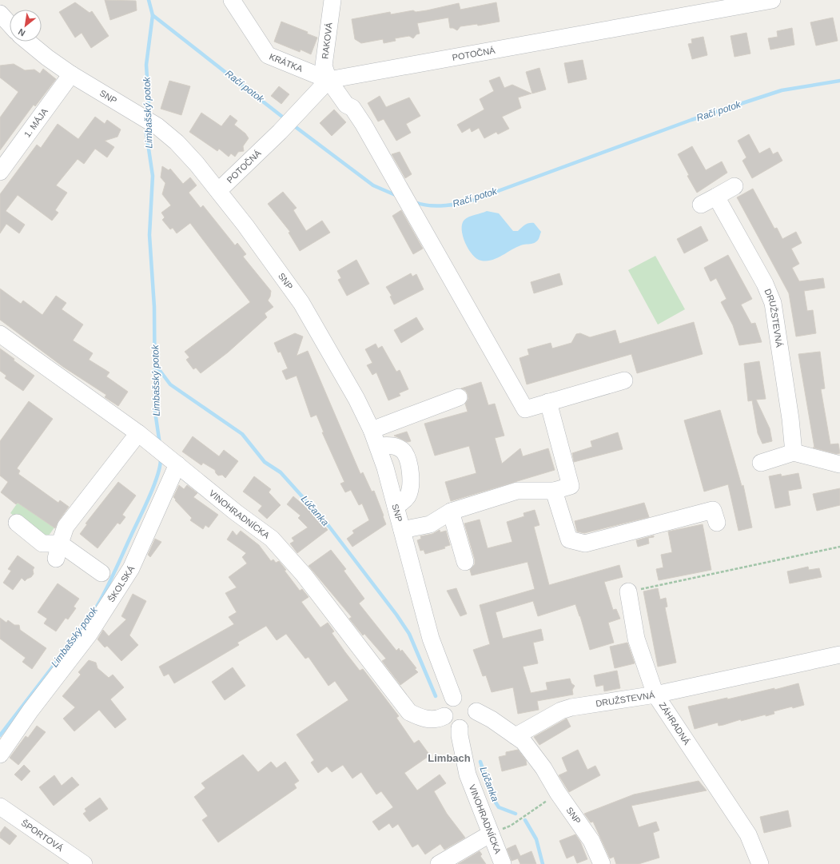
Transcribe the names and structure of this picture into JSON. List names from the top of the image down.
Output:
{
  "streets": {
    "street": [
      "RAKOVÁ",
      "POTOČNÁ",
      "KRÁTKA",
      "SNP",
      "1. MÁJA",
      "DRUŽSTEVNÁ",
      "VINOHRADNÍCKA",
      "ŠKOLSKÁ",
      "ZÁHRADNÁ",
      "ŠPORTOVÁ"
    ]
  },
  "crossings": [
    ["RAKOVÁ", "POTOČNÁ"],
    ["RAKOVÁ", "KRÁTKA"],
    ["POTOČNÁ", "KRÁTKA"],
    ["POTOČNÁ", "SNP"],
    ["SNP", "1. MÁJA"],
    ["SNP", "DRUŽSTEVNÁ"],
    ["SNP", "VINOHRADNÍCKA"],
    ["DRUŽSTEVNÁ", "ZÁHRADNÁ"],
    ["VINOHRADNÍCKA", "ŠKOLSKÁ"]
  ],
  "districts": ["Limbach"],
  "water": ["Račí potok", "Limbašský potok", "Lúčanka"],
  "north": "bottom left"
}
